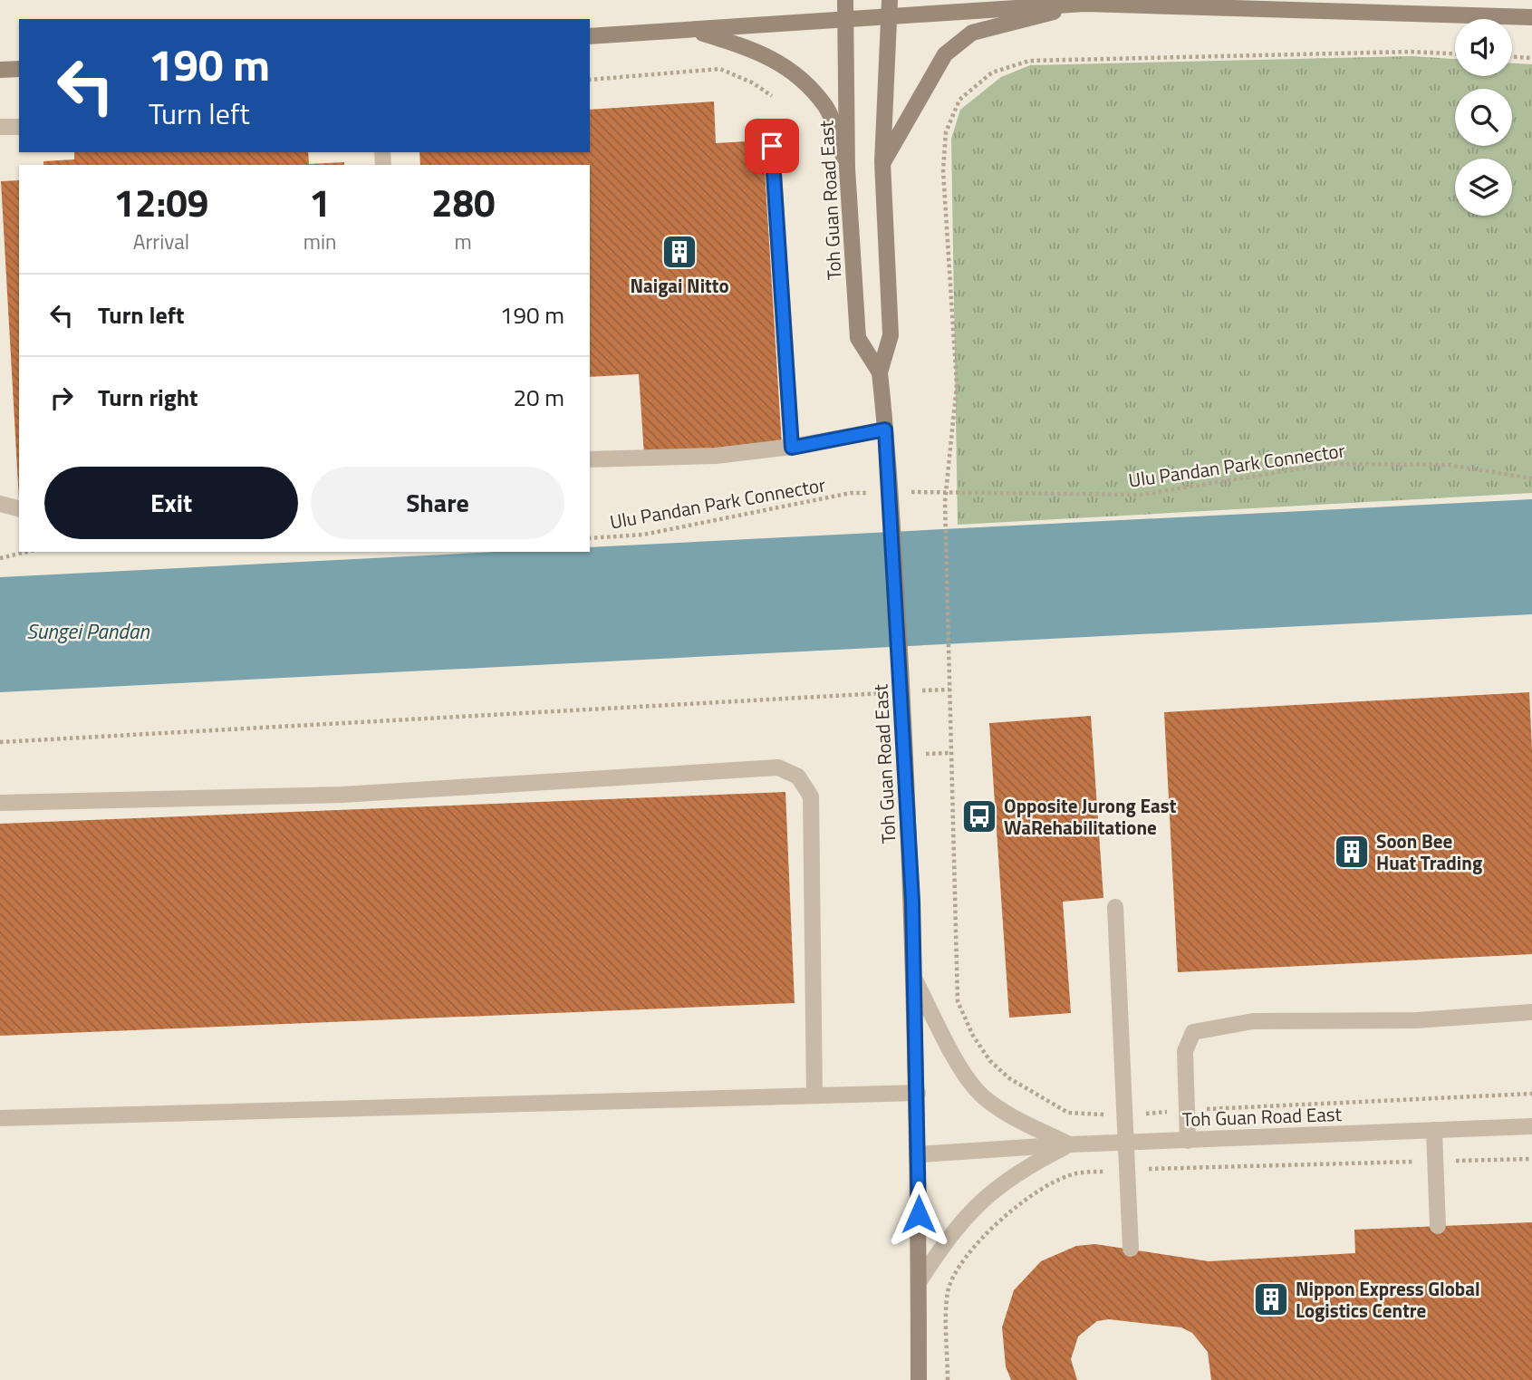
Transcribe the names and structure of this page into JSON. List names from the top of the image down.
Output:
{
  "streets": {
    "street": ["Toh Guan Road East"],
    "path": ["Ulu Pandan Park Connector"]
  },
  "water": ["Sungei Pandan"],
  "places": {
    "building": ["Naigai Nitto", "Soon Bee Huat Trading", "Nippon Express Global Logistics Centre"],
    "bus stop": ["Opposite Jurong East WaRehabilitatione"]
  },
  "page": {
    "turn": ["190 m", "Turn left"],
    "eta": [
      "12:09",
      "Arrival",
      "1",
      "min",
      "280",
      "m"
    ],
    "list": [
      {
        "name": "Turn left",
        "value": "190 m"
      },
      {
        "name": "Turn right",
        "value": "20 m"
      }
    ],
    "buttons": ["Exit", "Share"]
  }
}
